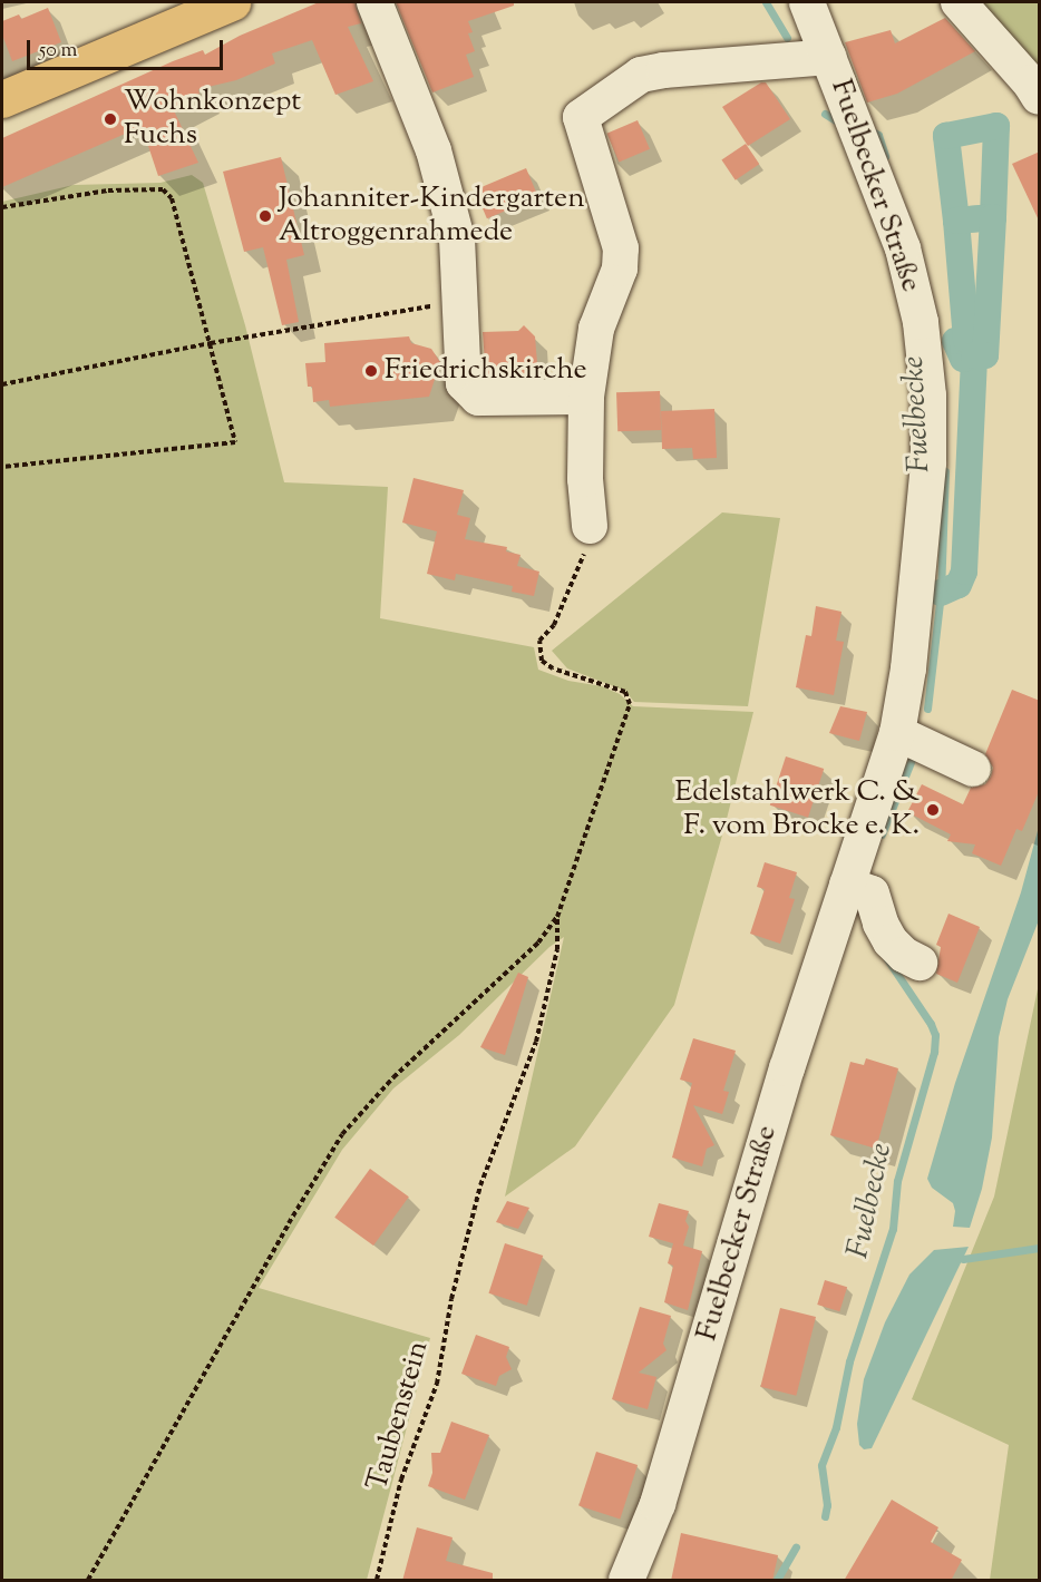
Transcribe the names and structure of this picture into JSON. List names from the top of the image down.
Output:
{
  "streets": {
    "street": ["Fuelbecker Straße"],
    "path": ["Taubenstein"]
  },
  "water": ["Fuelbecke"],
  "places": [
    "Wohnkonzept Fuchs",
    "Johanniter-Kindergarten Altroggenrahmede",
    "Friedrichskirche",
    "Edelstahlwerk C. & F. vom Brocke e. K."
  ],
  "scale_bar": "50 m"
}
